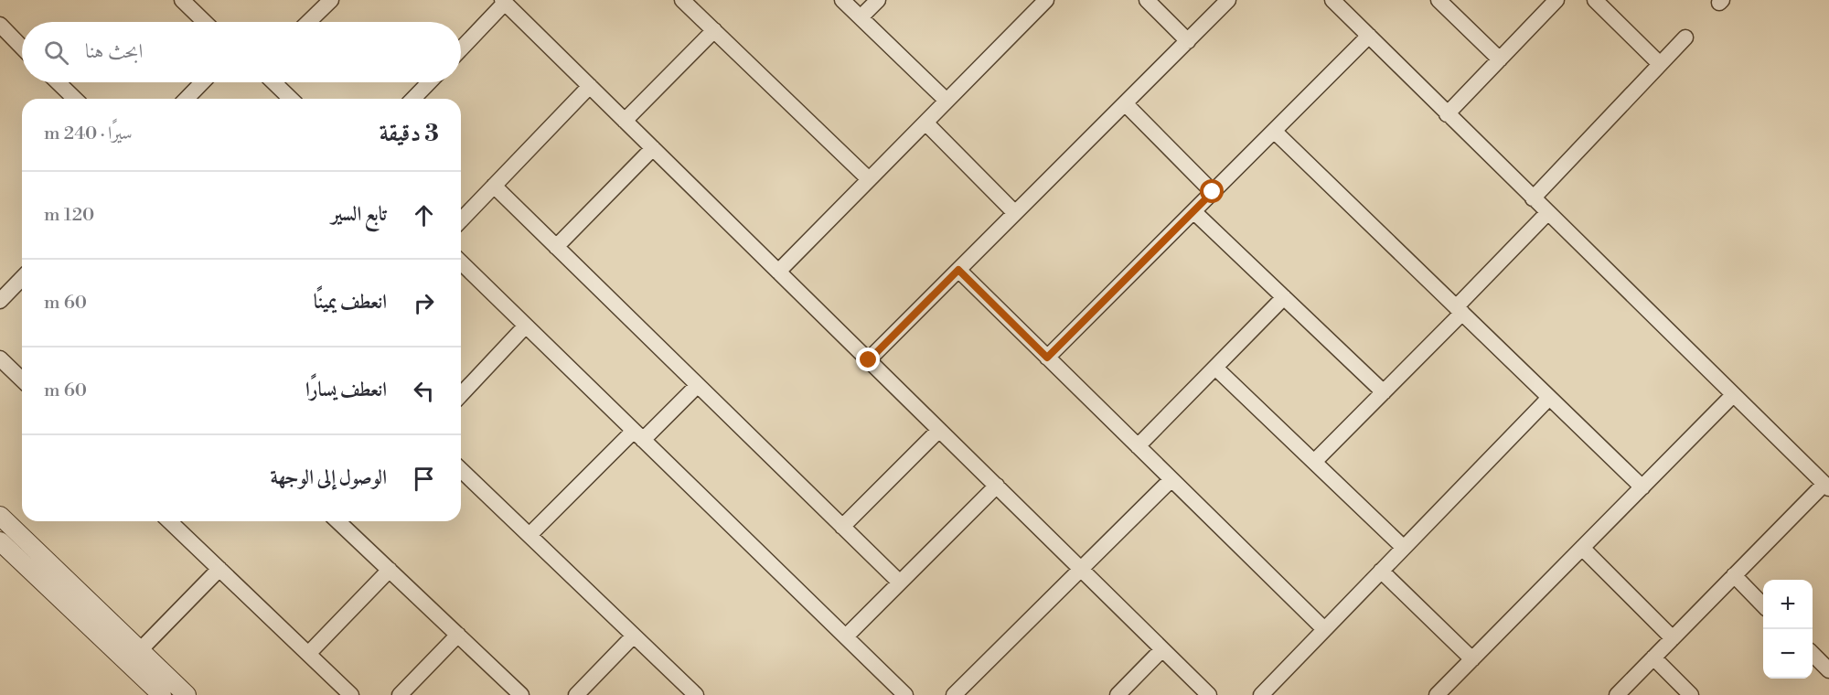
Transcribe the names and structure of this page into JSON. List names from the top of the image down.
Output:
{
  "page": {
    "search": "ابحث هنا",
    "heading": ["3 دقيقة", "سيرًا · 240 m"],
    "list": [
      ["تابع السير", "120 m"],
      ["انعطف يمينًا", "60 m"],
      ["انعطف يسارًا", "60 m"],
      "الوصول إلى الوجهة"
    ],
    "map_buttons": ["+", "−"]
  }
}
